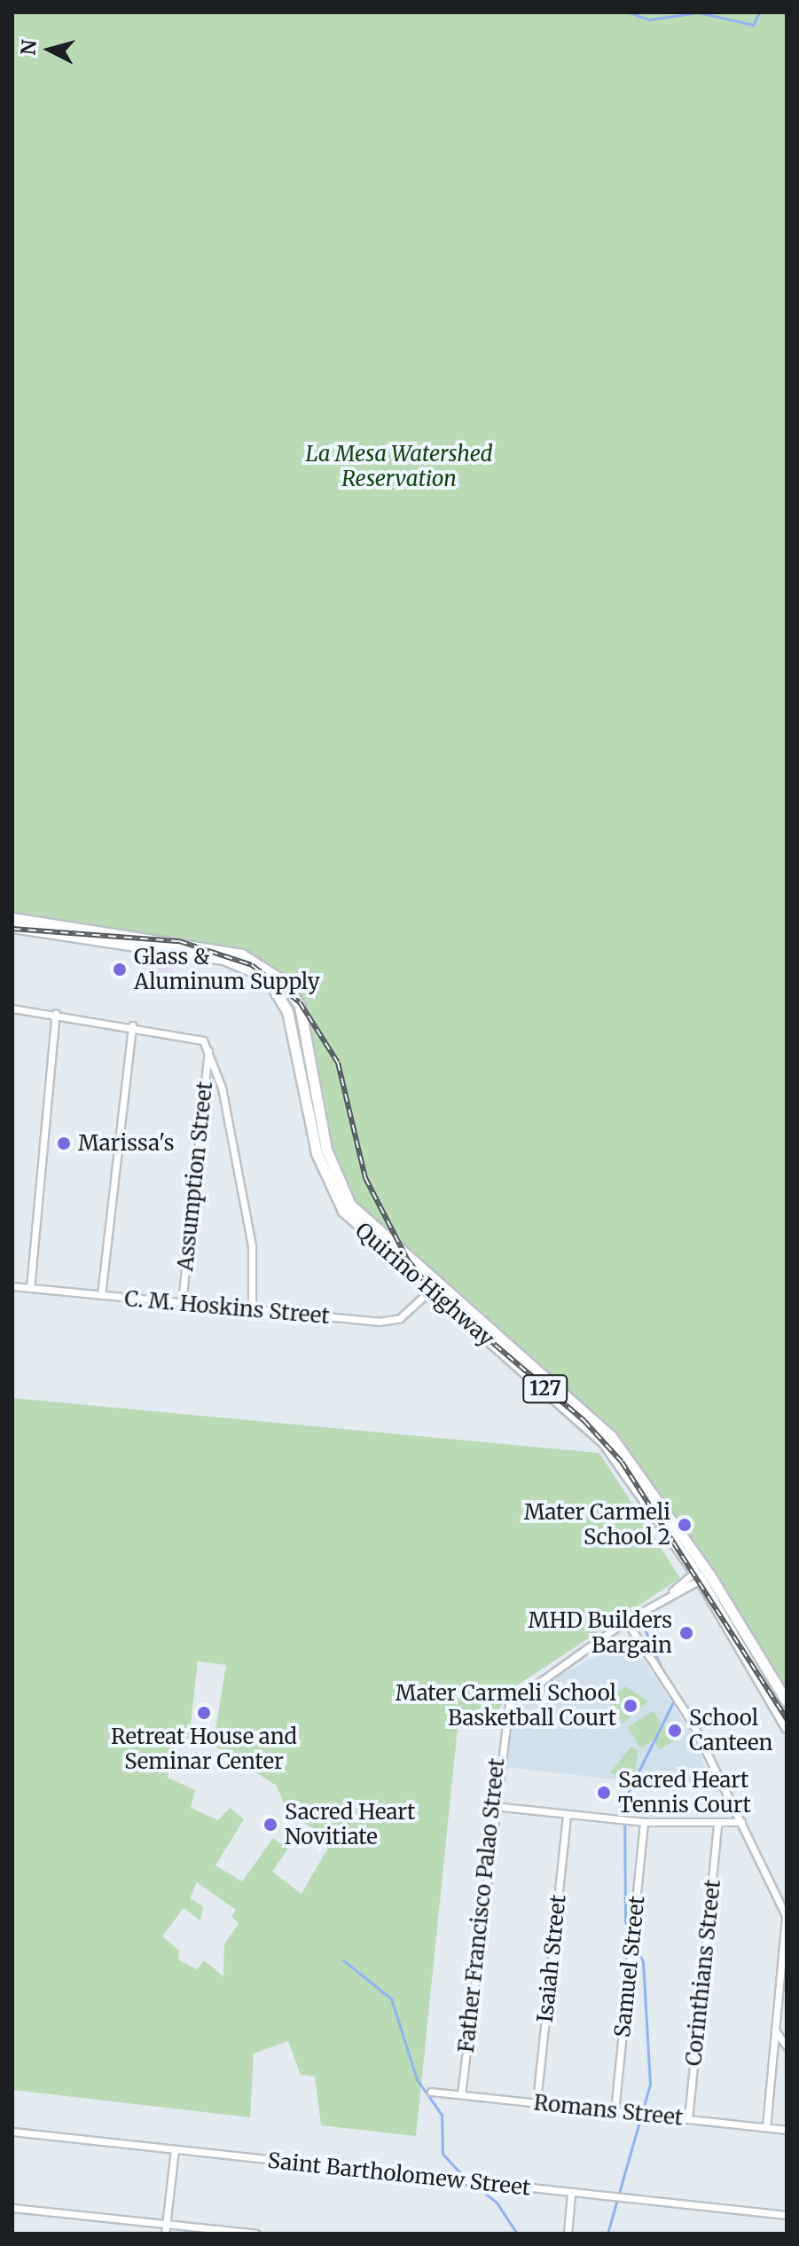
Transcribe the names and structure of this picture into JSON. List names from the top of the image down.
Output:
{
  "streets": {
    "main road": ["Quirino Highway", "127"],
    "street": [
      "Assumption Street",
      "C. M. Hoskins Street",
      "Father Francisco Palao Street",
      "Isaiah Street",
      "Samuel Street",
      "Corinthians Street",
      "Romans Street",
      "Saint Bartholomew Street"
    ]
  },
  "crossings": [
    ["Assumption Street", "C. M. Hoskins Street"],
    ["Quirino Highway", "C. M. Hoskins Street"],
    ["Quirino Highway", "Father Francisco Palao Street"],
    ["Father Francisco Palao Street", "Romans Street"],
    ["Isaiah Street", "Romans Street"],
    ["Samuel Street", "Romans Street"],
    ["Corinthians Street", "Romans Street"]
  ],
  "parks": ["La Mesa Watershed Reservation"],
  "places": [
    "Glass & Aluminum Supply",
    "Marissa's",
    "Mater Carmeli School 2",
    "MHD Builders Bargain",
    "Mater Carmeli School Basketball Court",
    "Retreat House and Seminar Center",
    "School Canteen",
    "Sacred Heart Tennis Court",
    "Sacred Heart Novitiate"
  ],
  "north": "left"
}
